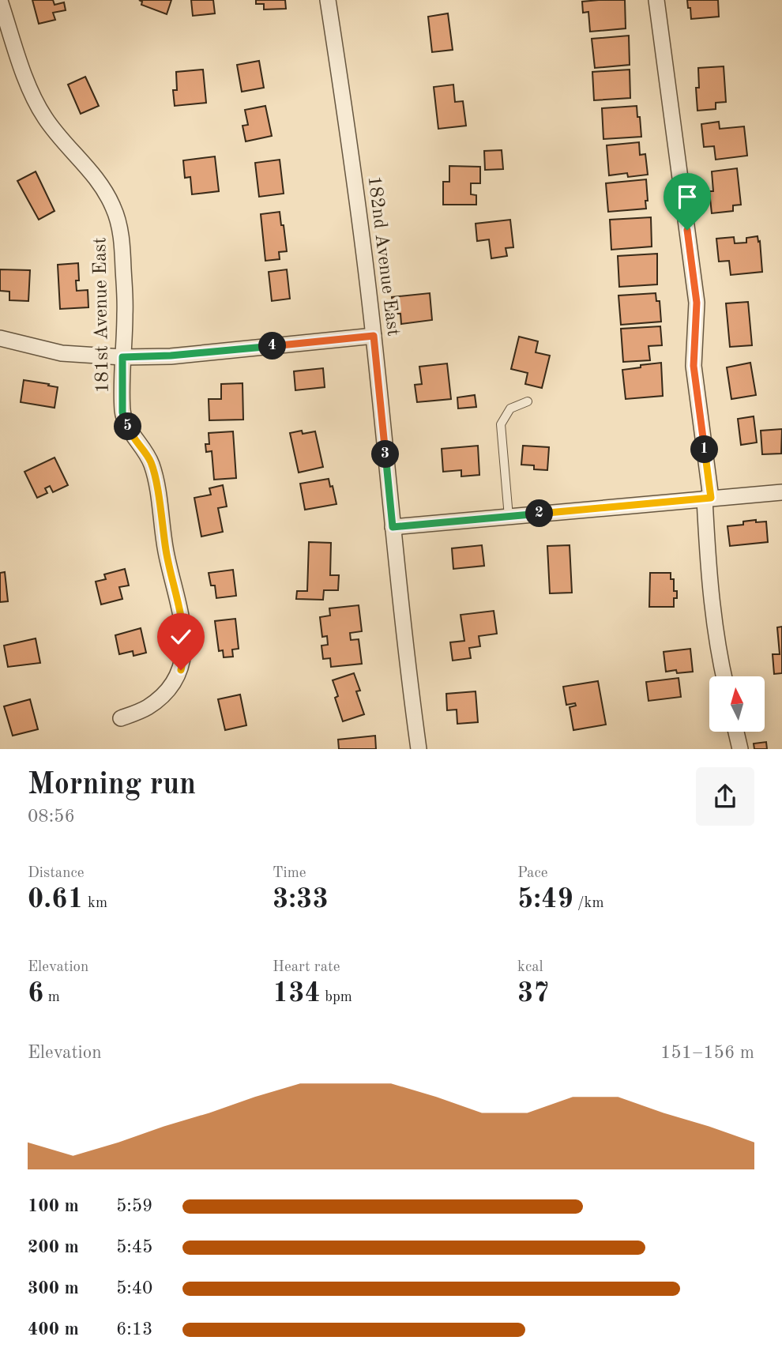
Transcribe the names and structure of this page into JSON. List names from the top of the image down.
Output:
{
  "streets": {
    "street": ["182nd Avenue East", "181st Avenue East"]
  },
  "north": "top",
  "page": {
    "pins": [
      "4",
      "5",
      "1",
      "3",
      "2"
    ],
    "heading": ["Morning run", "08:56"],
    "stats": [
      ["Distance", "0.61 km"],
      ["Time", "3:33"],
      ["Pace", "5:49 /km"],
      ["Elevation", "6 m"],
      ["Heart rate", "134 bpm"],
      ["kcal", "37"]
    ],
    "chart": ["Elevation", "151–156 m"],
    "list": [
      {
        "name": "100 m",
        "note": "5:59"
      },
      {
        "name": "200 m",
        "note": "5:45"
      },
      {
        "name": "300 m",
        "note": "5:40"
      },
      {
        "name": "400 m",
        "note": "6:13"
      }
    ]
  }
}
